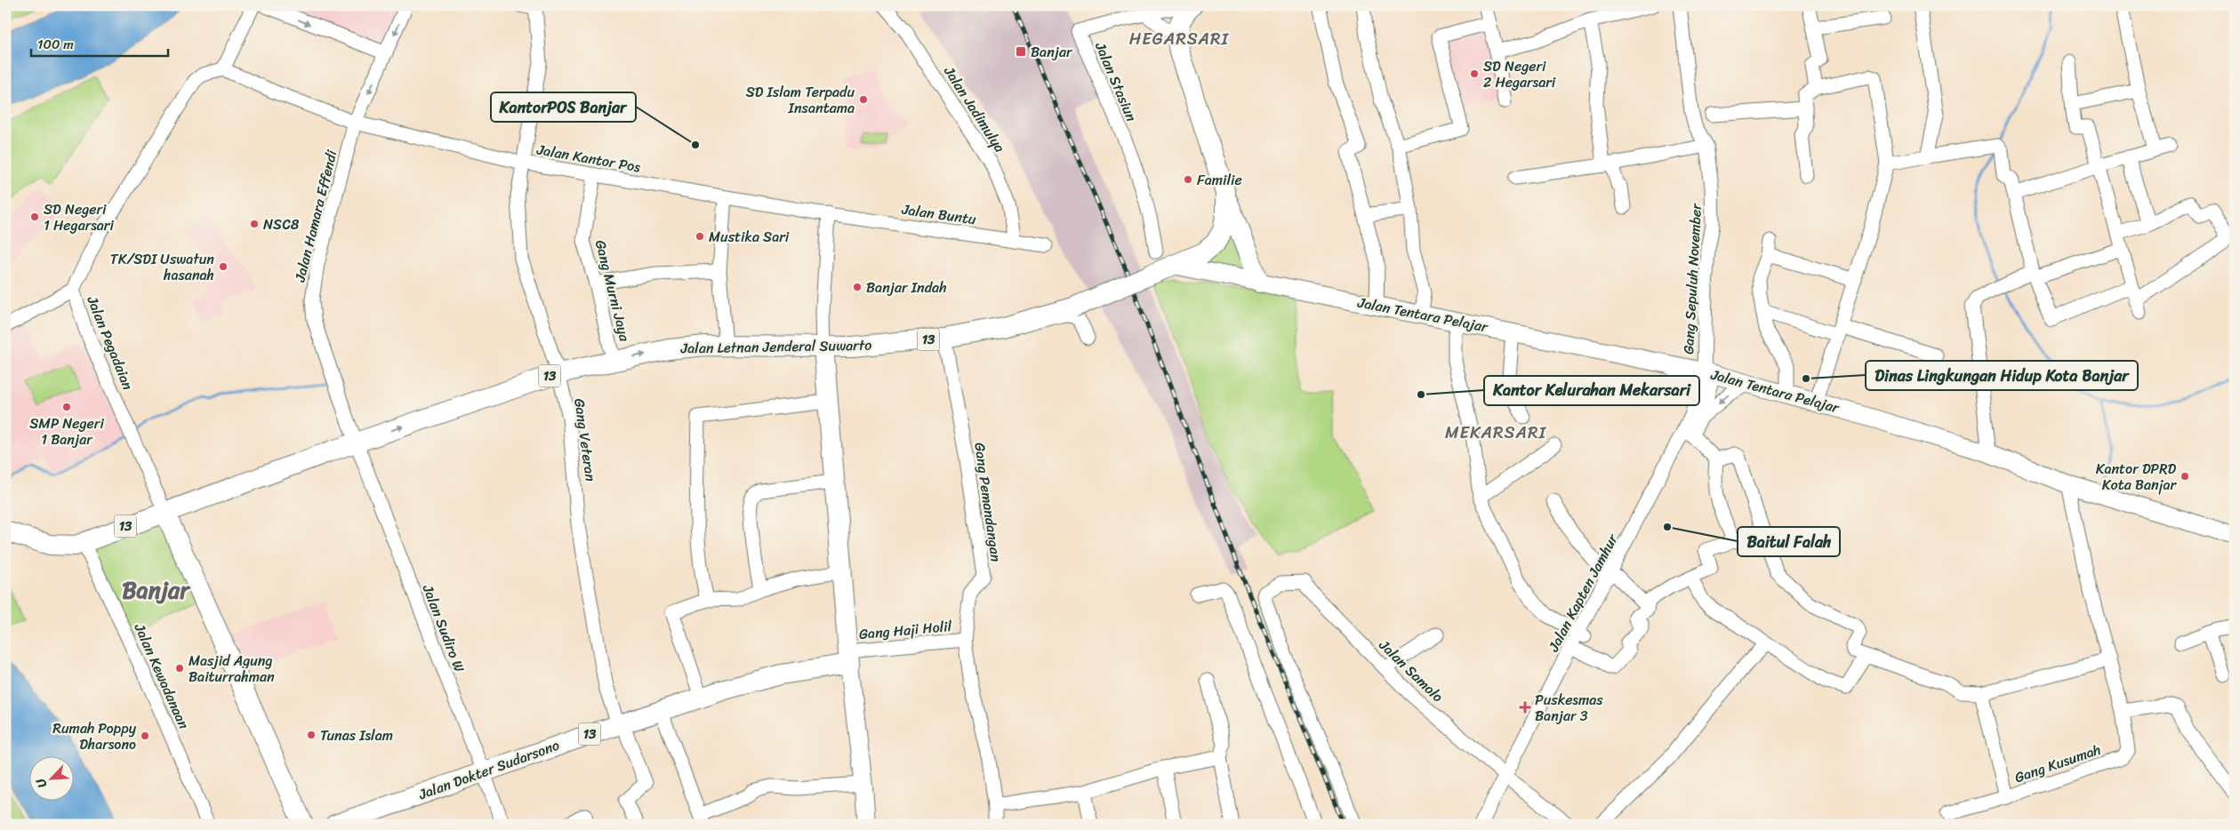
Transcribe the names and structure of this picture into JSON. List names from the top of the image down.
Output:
{
  "streets": {
    "highway": ["13", "Jalan Letnan Jenderal Suwarto", "Jalan Dokter Sudarsono"],
    "main road": ["Jalan Tentara Pelajar"],
    "street": [
      "Jalan Stasiun",
      "Jalan Jadimulya",
      "Jalan Kantor Pos",
      "Jalan Buntu",
      "Jalan Hamara Effendi",
      "Gang Sepuluh November",
      "Gang Murni Jaya",
      "Jalan Pegadaian",
      "Gang Veteran",
      "Gang Pemandangan",
      "Jalan Kapten Jamhur",
      "Jalan Sudiro W",
      "Gang Haji Holil",
      "Jalan Samolo",
      "Jalan Kewadanaan",
      "Gang Kusumah"
    ]
  },
  "crossings": [
    ["Jalan Jadimulya", "Jalan Buntu"],
    ["Jalan Kantor Pos", "Jalan Buntu"],
    ["Jalan Kantor Pos", "Jalan Hamara Effendi"],
    ["Jalan Kantor Pos", "Gang Murni Jaya"],
    ["Jalan Kantor Pos", "Jalan Pegadaian"],
    ["Jalan Kantor Pos", "Gang Veteran"],
    ["Jalan Hamara Effendi", "13"],
    ["Jalan Hamara Effendi", "Jalan Letnan Jenderal Suwarto"],
    ["Jalan Hamara Effendi", "Jalan Sudiro W"],
    ["Gang Sepuluh November", "Jalan Tentara Pelajar"],
    ["Gang Sepuluh November", "Jalan Kapten Jamhur"],
    ["Gang Murni Jaya", "Jalan Letnan Jenderal Suwarto"],
    ["Jalan Tentara Pelajar", "13"],
    ["Jalan Tentara Pelajar", "Jalan Letnan Jenderal Suwarto"],
    ["Jalan Tentara Pelajar", "Jalan Kapten Jamhur"],
    ["Jalan Tentara Pelajar", "Gang Kusumah"],
    ["13", "Jalan Pegadaian"],
    ["13", "Jalan Letnan Jenderal Suwarto"],
    ["13", "Jalan Sudiro W"],
    ["13", "Jalan Kewadanaan"],
    ["Jalan Letnan Jenderal Suwarto", "Gang Veteran"],
    ["Jalan Letnan Jenderal Suwarto", "Gang Pemandangan"],
    ["Jalan Letnan Jenderal Suwarto", "Jalan Sudiro W"],
    ["Gang Veteran", "Jalan Dokter Sudarsono"],
    ["Gang Pemandangan", "Gang Haji Holil"],
    ["Jalan Kapten Jamhur", "Jalan Samolo"],
    ["Jalan Sudiro W", "Jalan Dokter Sudarsono"],
    ["Gang Haji Holil", "Jalan Dokter Sudarsono"]
  ],
  "one_way": ["Jalan Letnan Jenderal Suwarto"],
  "districts": ["HEGARSARI", "MEKARSARI", "Banjar"],
  "places": {
    "transit": ["Banjar"],
    "other": [
      "SD Negeri 2 Hegarsari",
      "SD Islam Terpadu Insantama",
      "KantorPOS Banjar",
      "Familie",
      "SD Negeri 1 Hegarsari",
      "NSC8",
      "Mustika Sari",
      "TK/SDI Uswatun hasanah",
      "Banjar Indah",
      "Dinas Lingkungan Hidup Kota Banjar",
      "Kantor Kelurahan Mekarsari",
      "SMP Negeri 1 Banjar",
      "Kantor DPRD Kota Banjar",
      "Baitul Falah",
      "Masjid Agung Baiturrahman",
      "Tunas Islam",
      "Rumah Poppy Dharsono"
    ],
    "health": ["Puskesmas Banjar 3"]
  },
  "scale_bar": "100 m",
  "north": "bottom left"
}
